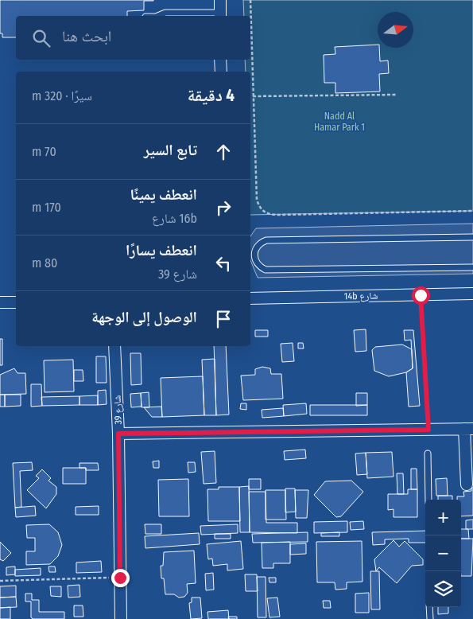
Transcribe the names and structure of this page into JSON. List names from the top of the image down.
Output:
{
  "streets": {
    "street": ["14b شارع", "شارع 39"]
  },
  "parks": ["Nadd Al Hamar Park 1"],
  "north": "right",
  "page": {
    "search": "ابحث هنا",
    "heading": ["4 دقيقة", "سيرًا · 320 m"],
    "list": [
      ["تابع السير", "70 m"],
      ["انعطف يمينًا", "16b شارع", "170 m"],
      ["انعطف يسارًا", "شارع 39", "80 m"],
      "الوصول إلى الوجهة"
    ],
    "map_buttons": ["+", "−"]
  }
}
